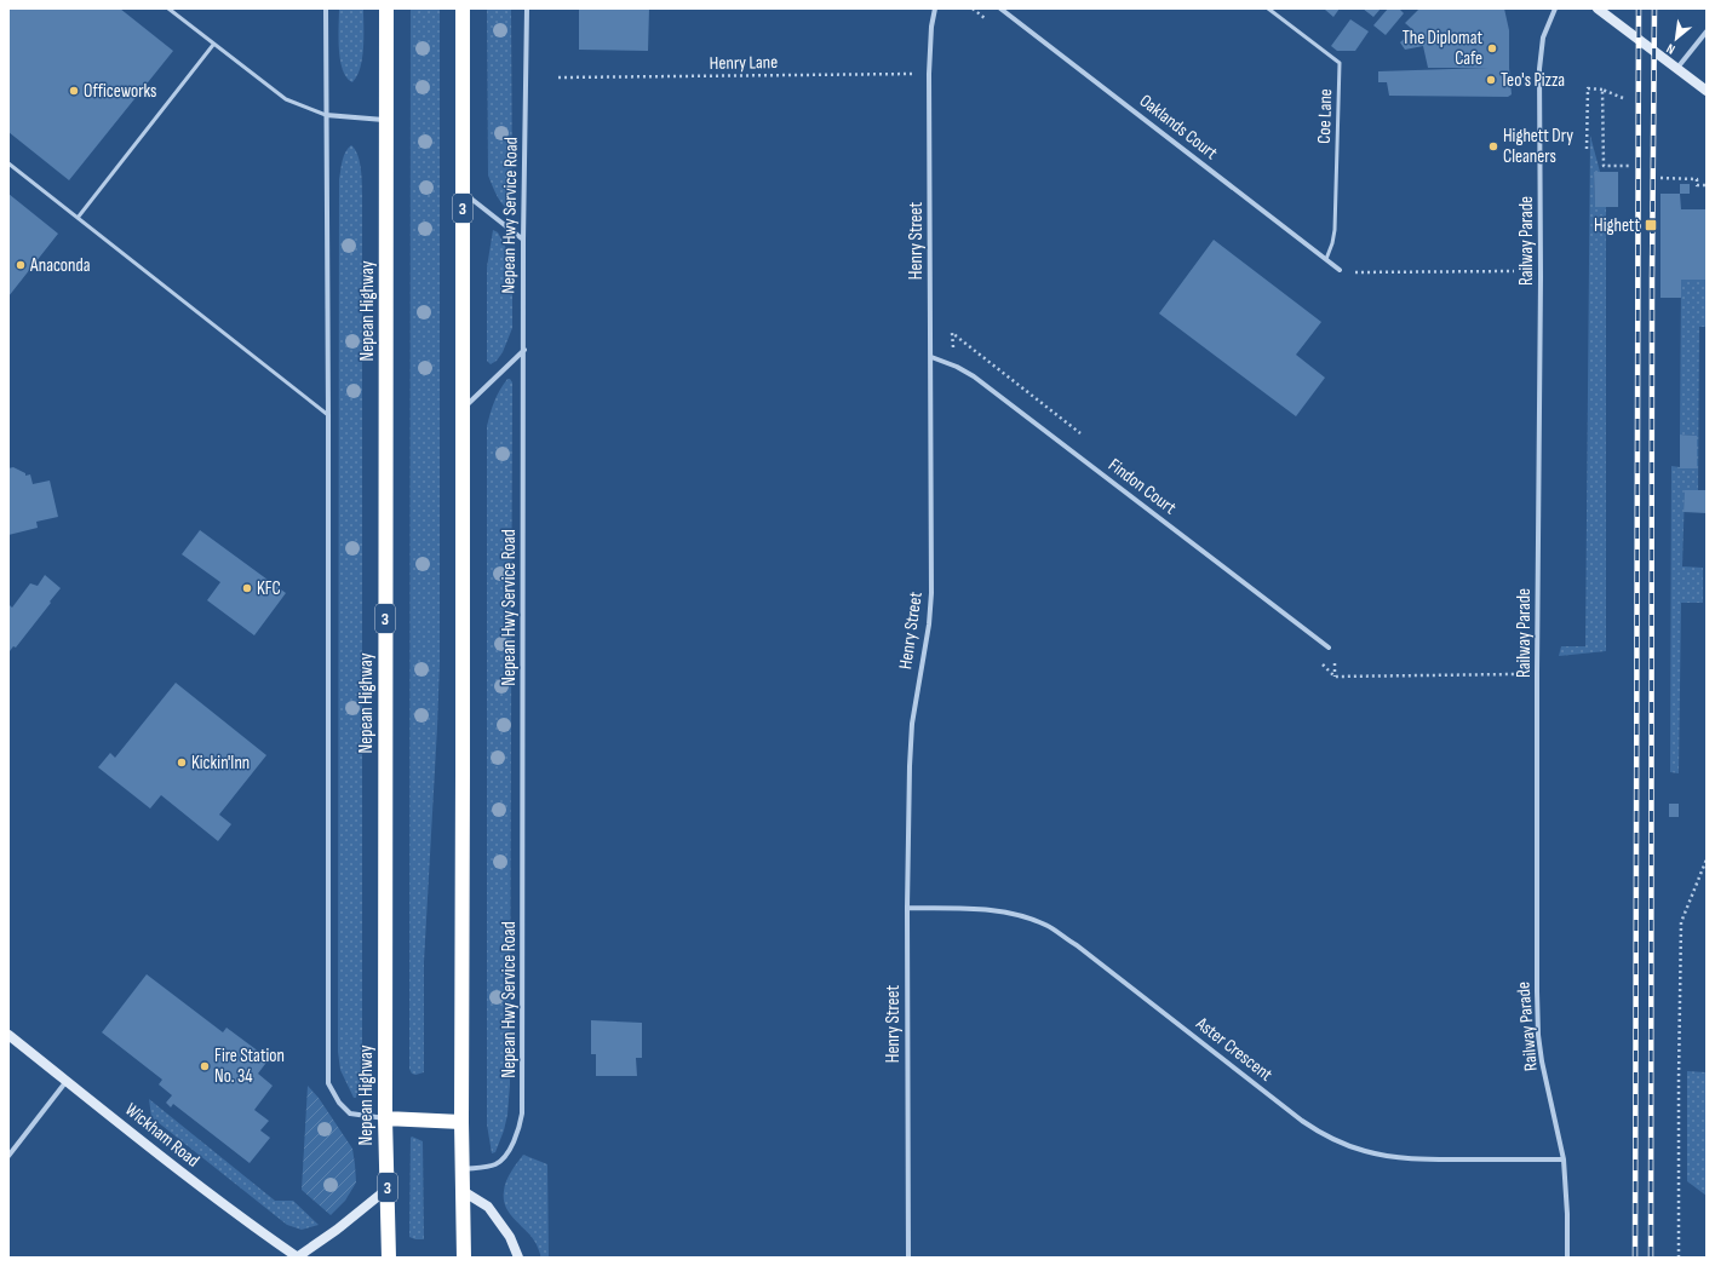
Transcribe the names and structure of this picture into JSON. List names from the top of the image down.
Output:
{
  "streets": {
    "highway": ["3", "Nepean Highway"],
    "main road": ["Wickham Road"],
    "street": [
      "Oaklands Court",
      "Nepean Hwy Service Road",
      "Henry Street",
      "Railway Parade",
      "Findon Court",
      "Aster Crescent"
    ],
    "lane": ["Coe Lane"],
    "path": ["Henry Lane"]
  },
  "crossings": [
    ["Henry Lane", "Henry Street"],
    ["Coe Lane", "Oaklands Court"],
    ["3", "Nepean Hwy Service Road"],
    ["Henry Street", "Findon Court"],
    ["Henry Street", "Aster Crescent"],
    ["Railway Parade", "Aster Crescent"]
  ],
  "places": {
    "other": [
      "The Diplomat Cafe",
      "Teo's Pizza",
      "Officeworks",
      "Highett Dry Cleaners",
      "Anaconda",
      "KFC",
      "Kickin'Inn",
      "Fire Station No. 34"
    ],
    "transit": ["Highett"]
  },
  "north": "bottom left"
}
